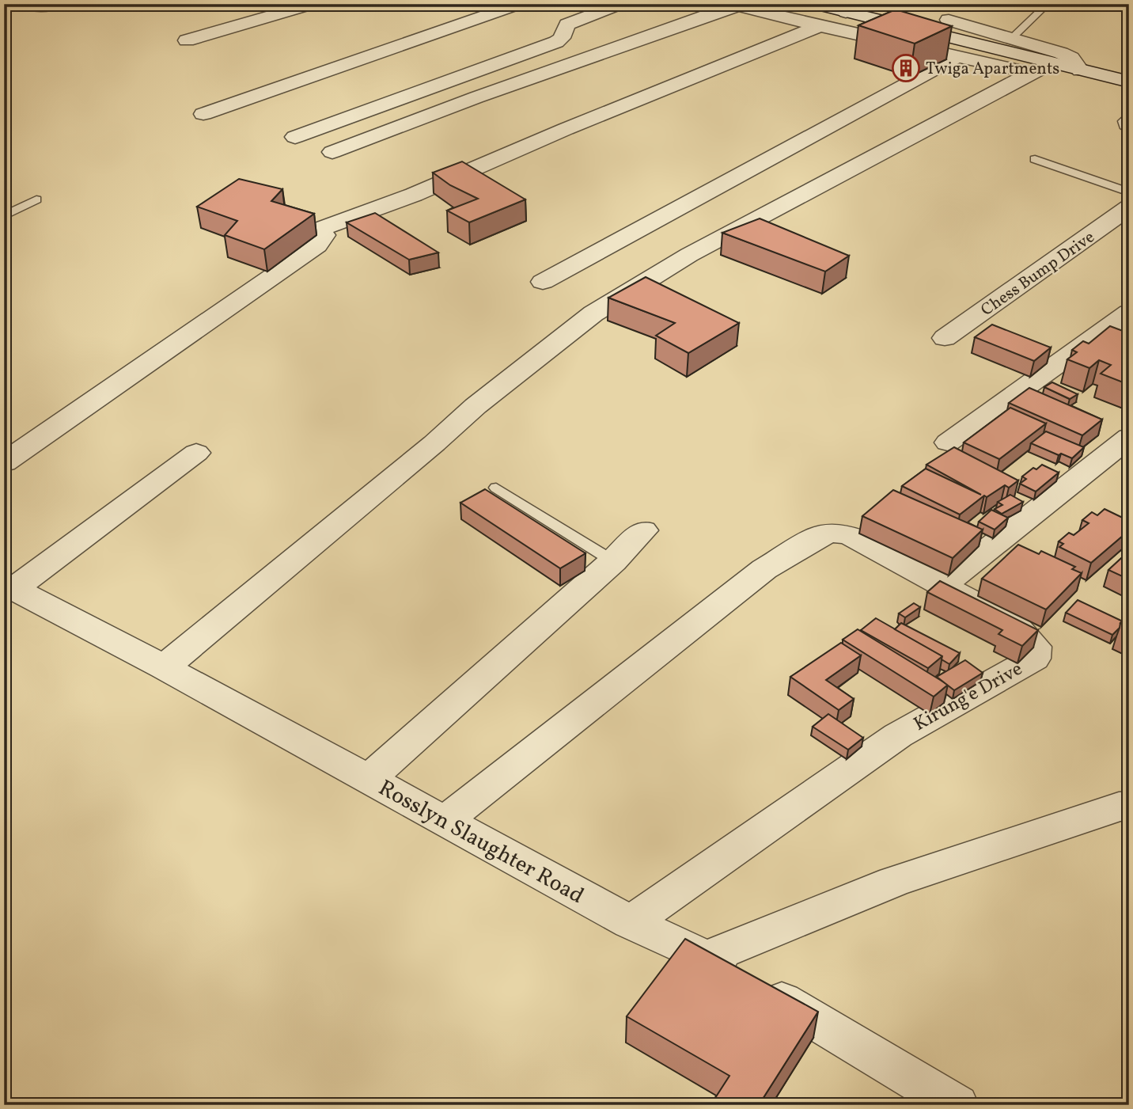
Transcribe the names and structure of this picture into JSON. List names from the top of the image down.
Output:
{
  "streets": {
    "street": ["Chess Bump Drive", "Kirung'e Drive", "Rosslyn Slaughter Road"]
  },
  "crossings": [
    ["Kirung'e Drive", "Rosslyn Slaughter Road"]
  ],
  "places": {
    "building": ["Twiga Apartments"]
  }
}
